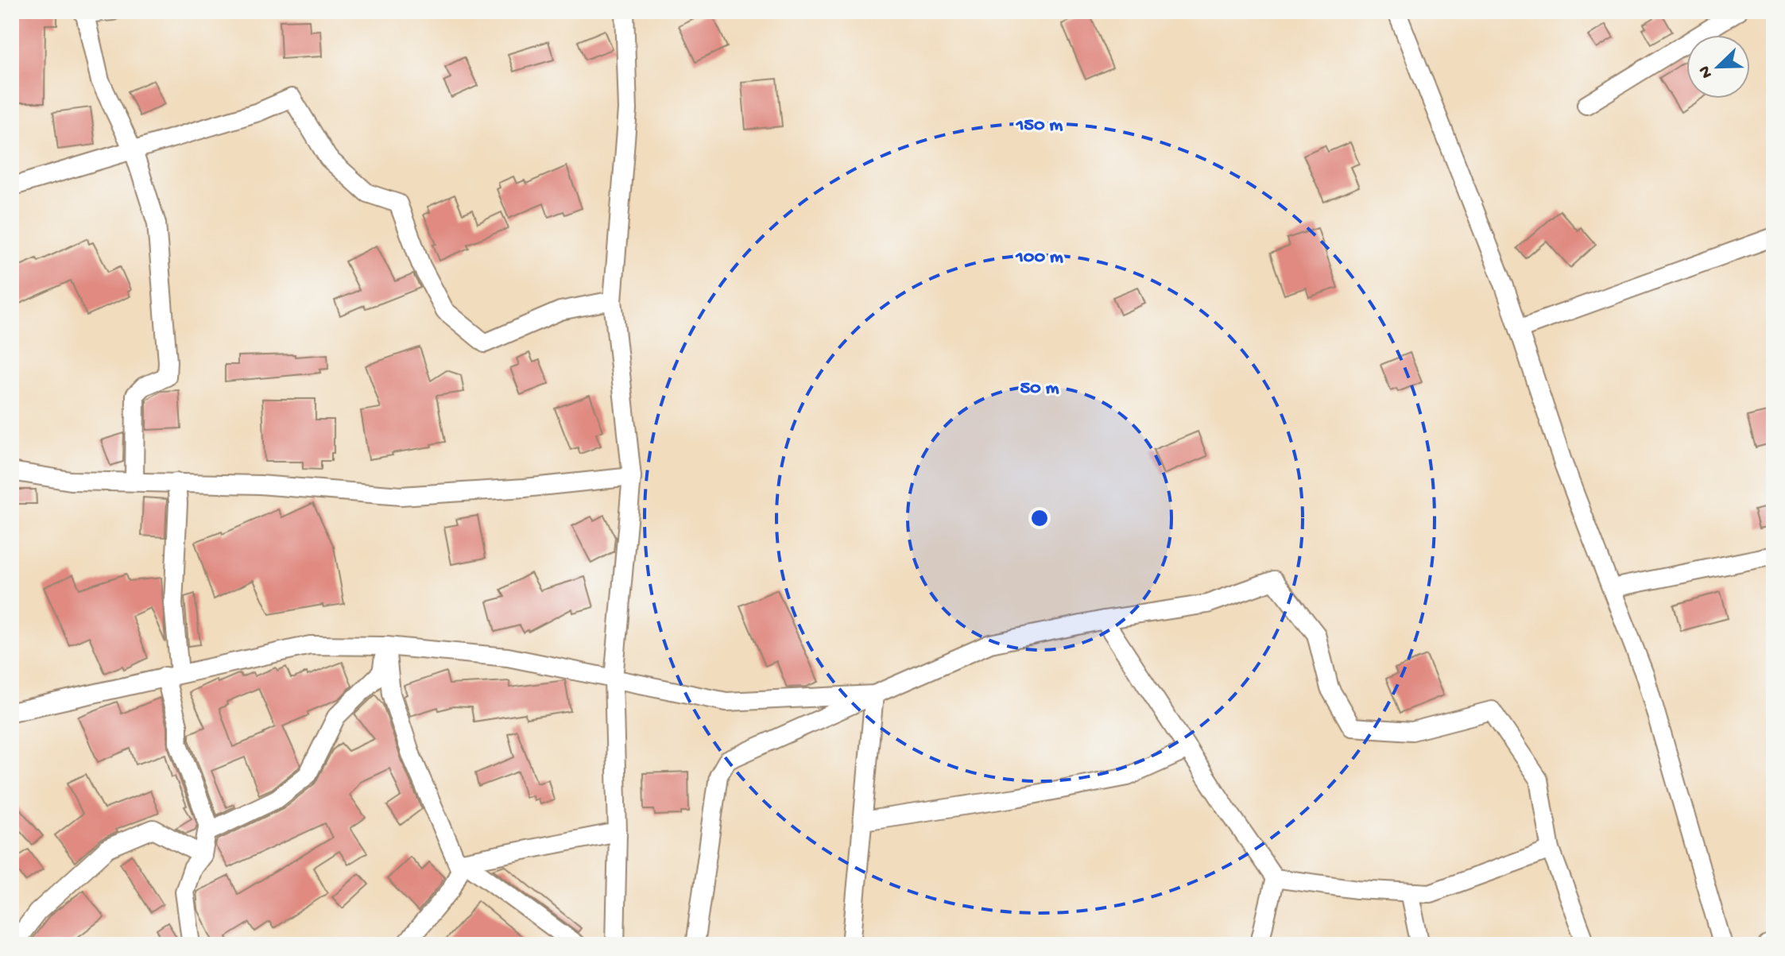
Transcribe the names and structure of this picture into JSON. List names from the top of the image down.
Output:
{
  "north": "bottom left",
  "rings": ["150 m", "100 m", "50 m"]
}
